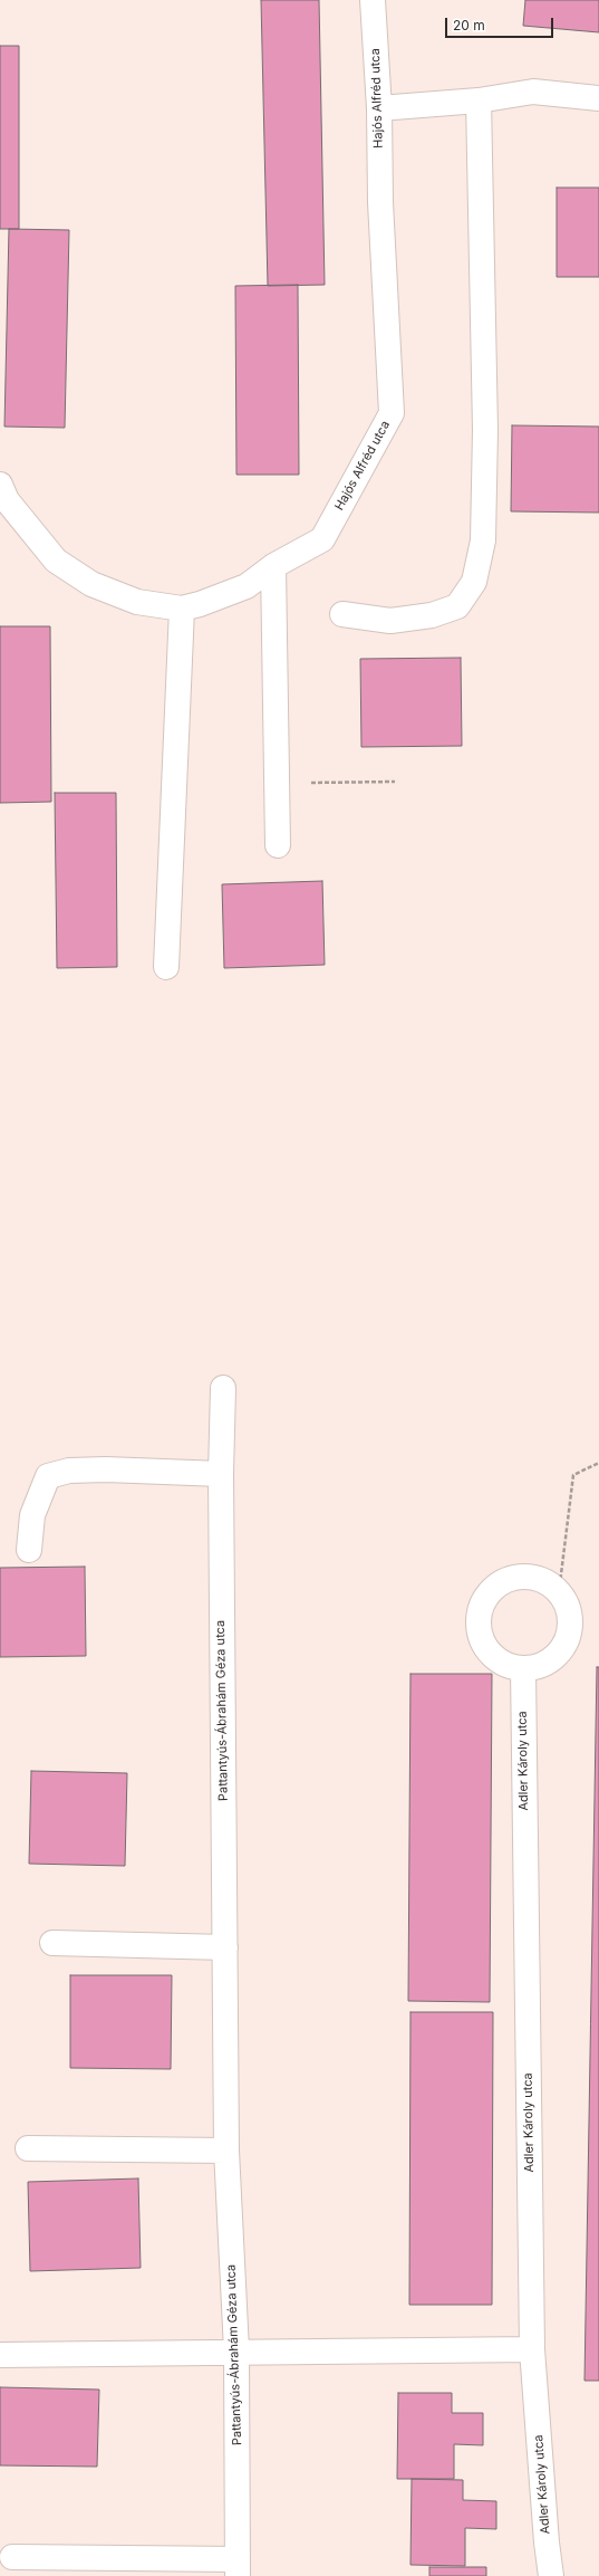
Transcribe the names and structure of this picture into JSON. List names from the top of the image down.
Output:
{
  "streets": {
    "street": ["Hajós Alfréd utca", "Pattantyús-Ábrahám Géza utca", "Adler Károly utca"]
  },
  "scale_bar": "20 m"
}
